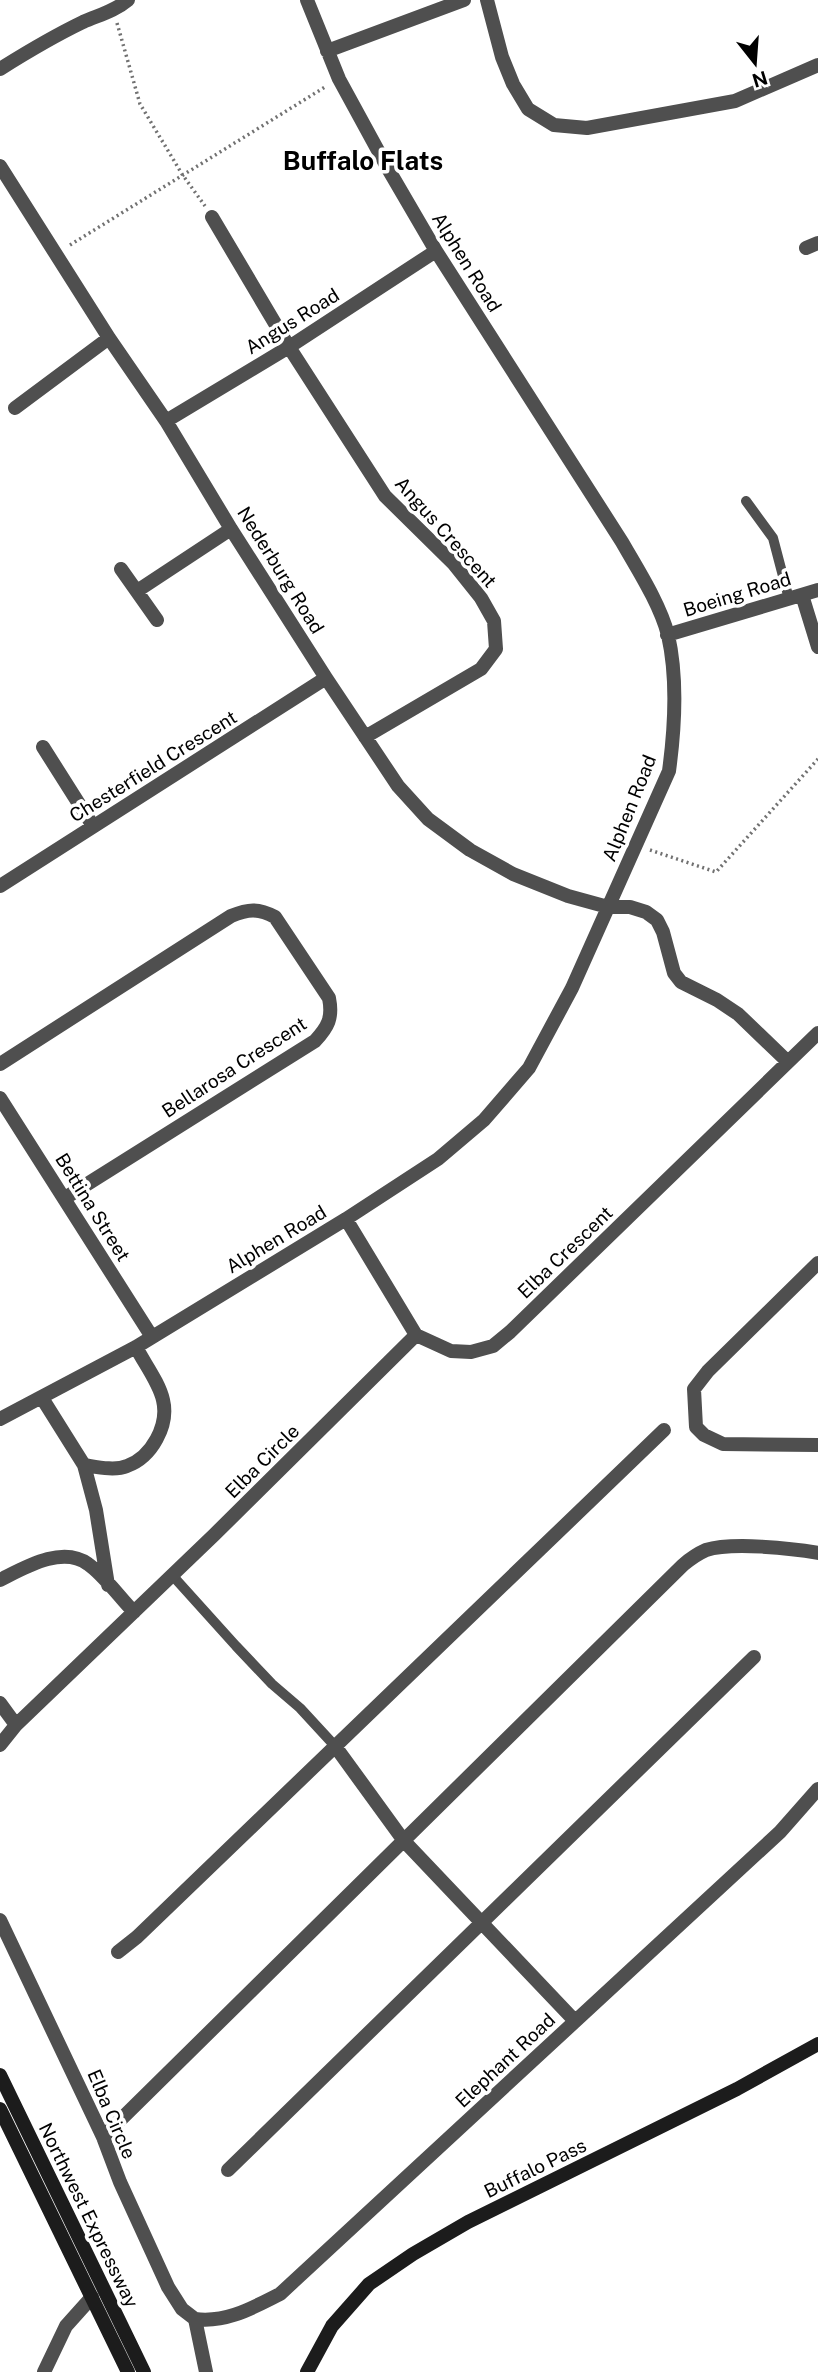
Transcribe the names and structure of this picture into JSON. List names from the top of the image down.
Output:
{
  "streets": {
    "main road": ["Buffalo Pass", "Northwest Expressway"],
    "street": [
      "Alphen Road",
      "Angus Road",
      "Angus Crescent",
      "Nederburg Road",
      "Boeing Road",
      "Chesterfield Crescent",
      "Bellarosa Crescent",
      "Bettina Street",
      "Elba Crescent",
      "Elba Circle",
      "Elephant Road"
    ]
  },
  "crossings": [
    ["Alphen Road", "Angus Road"],
    ["Alphen Road", "Nederburg Road"],
    ["Alphen Road", "Boeing Road"],
    ["Alphen Road", "Bettina Street"],
    ["Angus Road", "Angus Crescent"],
    ["Angus Road", "Nederburg Road"],
    ["Angus Crescent", "Nederburg Road"],
    ["Nederburg Road", "Chesterfield Crescent"],
    ["Nederburg Road", "Elba Crescent"],
    ["Bellarosa Crescent", "Bettina Street"],
    ["Elba Crescent", "Elba Circle"],
    ["Elba Circle", "Elephant Road"]
  ],
  "districts": ["Buffalo Flats"],
  "north": "bottom"
}
